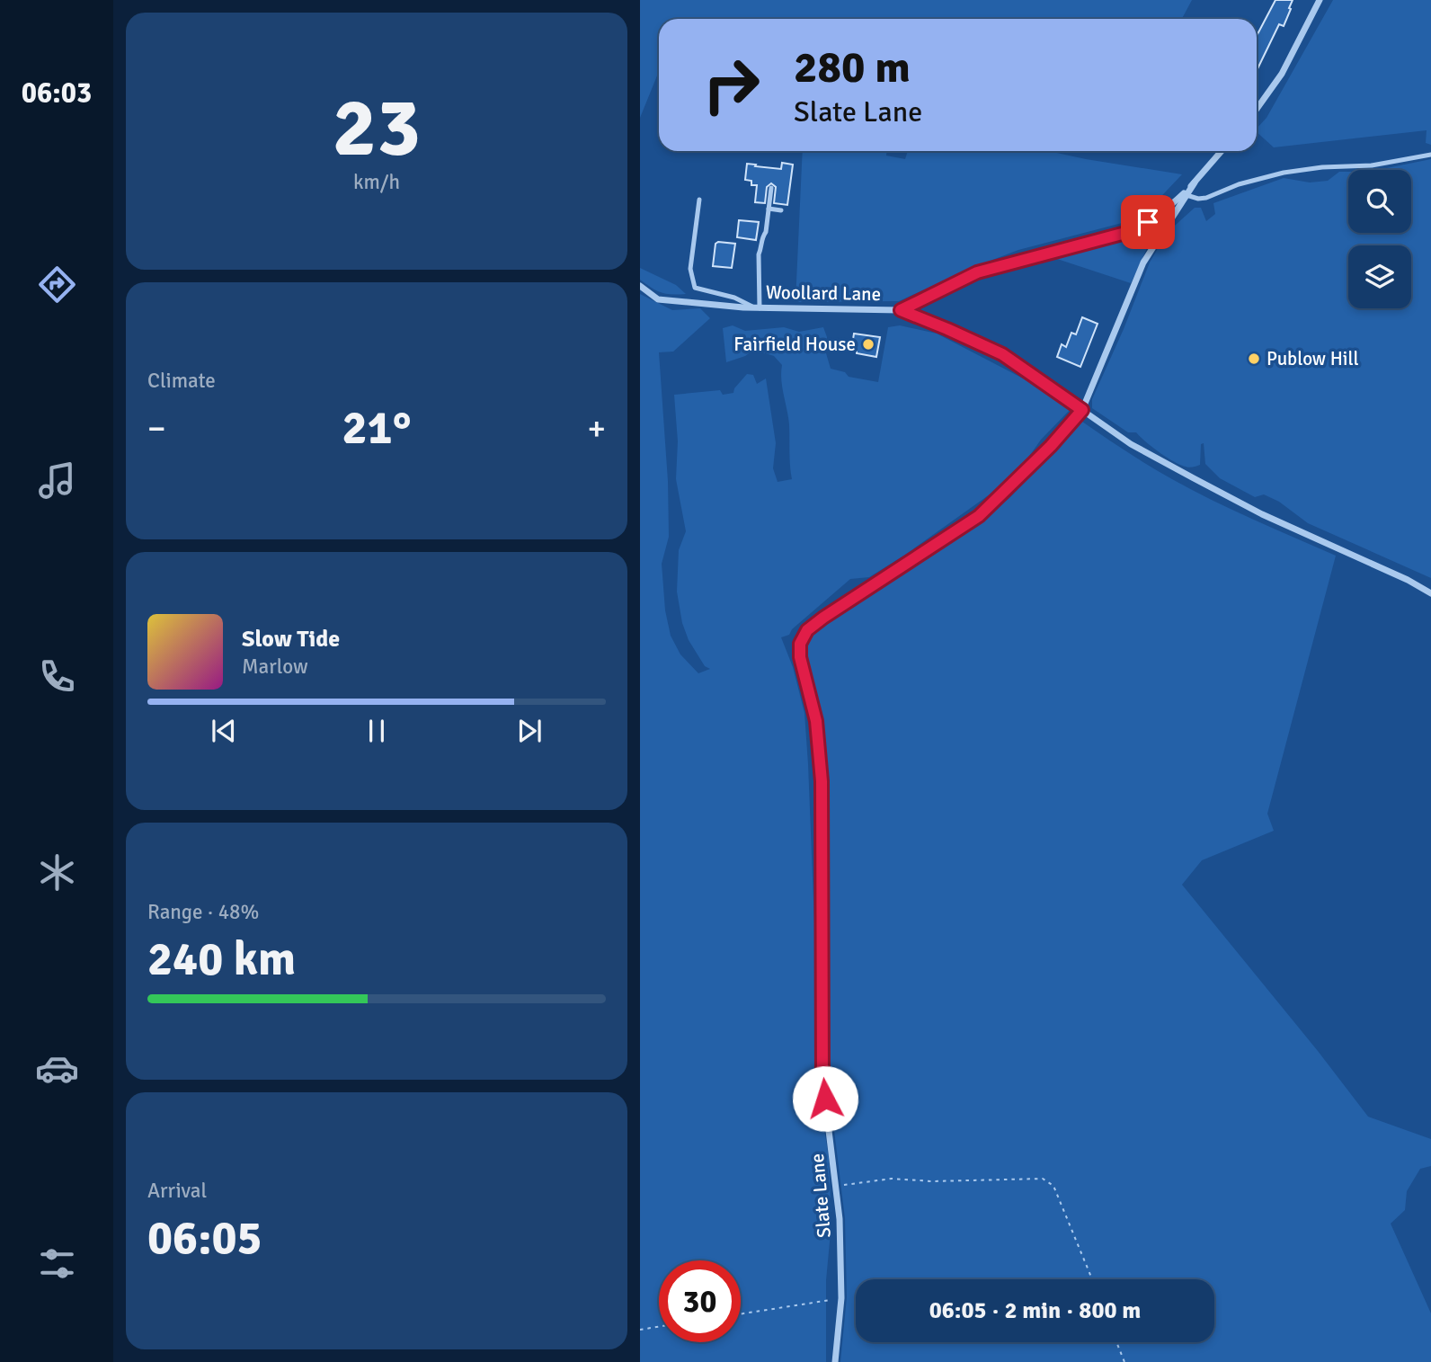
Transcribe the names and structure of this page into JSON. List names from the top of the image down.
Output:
{
  "streets": {
    "street": ["Woollard Lane", "Slate Lane"]
  },
  "places": ["Fairfield House", "Publow Hill"],
  "page": {
    "tabs": "06:03",
    "tile": [
      ["23", "km/h"],
      "Climate",
      ["Range · 48%", "240 km"],
      ["Arrival", "06:05"]
    ],
    "turn": ["280 m", "Slate Lane"],
    "heat": ["−", "21°", "+"],
    "song": ["Slow Tide", "Marlow"],
    "limit": "30",
    "trip": "06:05 · 2 min · 800 m"
  }
}
